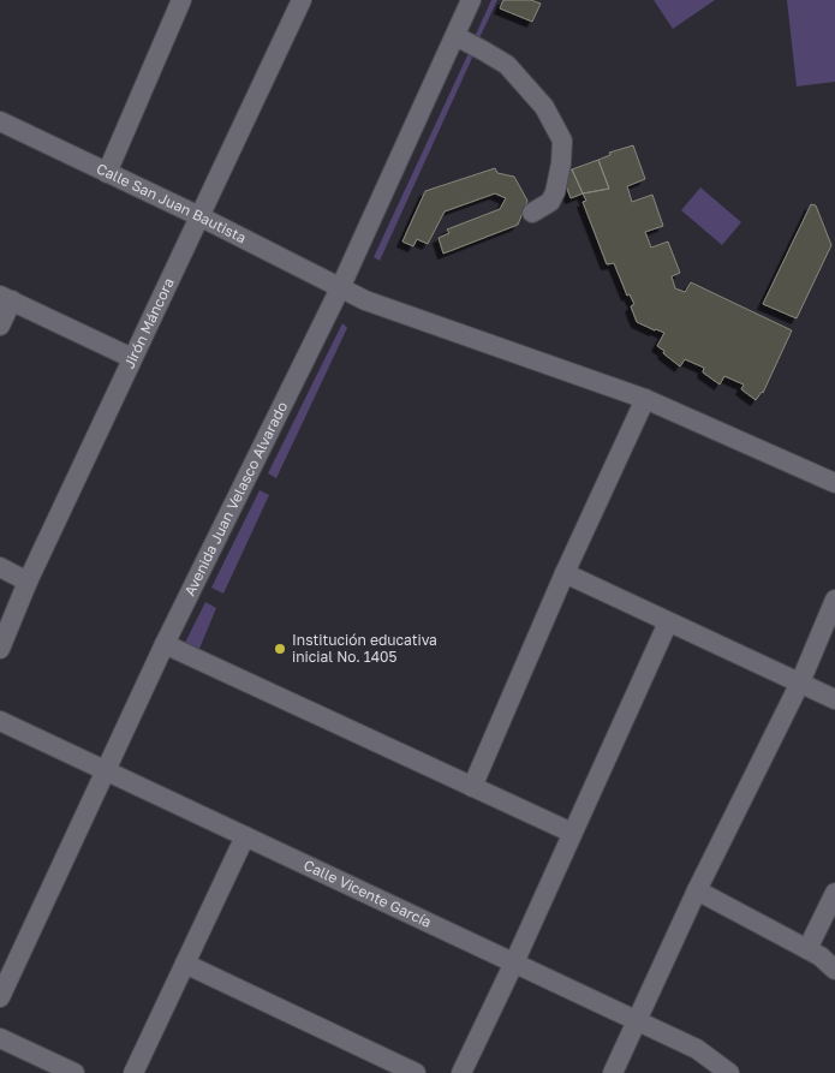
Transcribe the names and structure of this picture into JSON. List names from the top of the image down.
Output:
{
  "streets": {
    "street": [
      "Calle San Juan Bautista",
      "Jirón Máncora",
      "Avenida Juan Velasco Alvarado",
      "Calle Vicente García"
    ]
  },
  "crossings": [
    ["Calle San Juan Bautista", "Jirón Máncora"],
    ["Calle San Juan Bautista", "Avenida Juan Velasco Alvarado"],
    ["Avenida Juan Velasco Alvarado", "Calle Vicente García"]
  ],
  "places": ["Institución educativa inicial No. 1405"]
}
